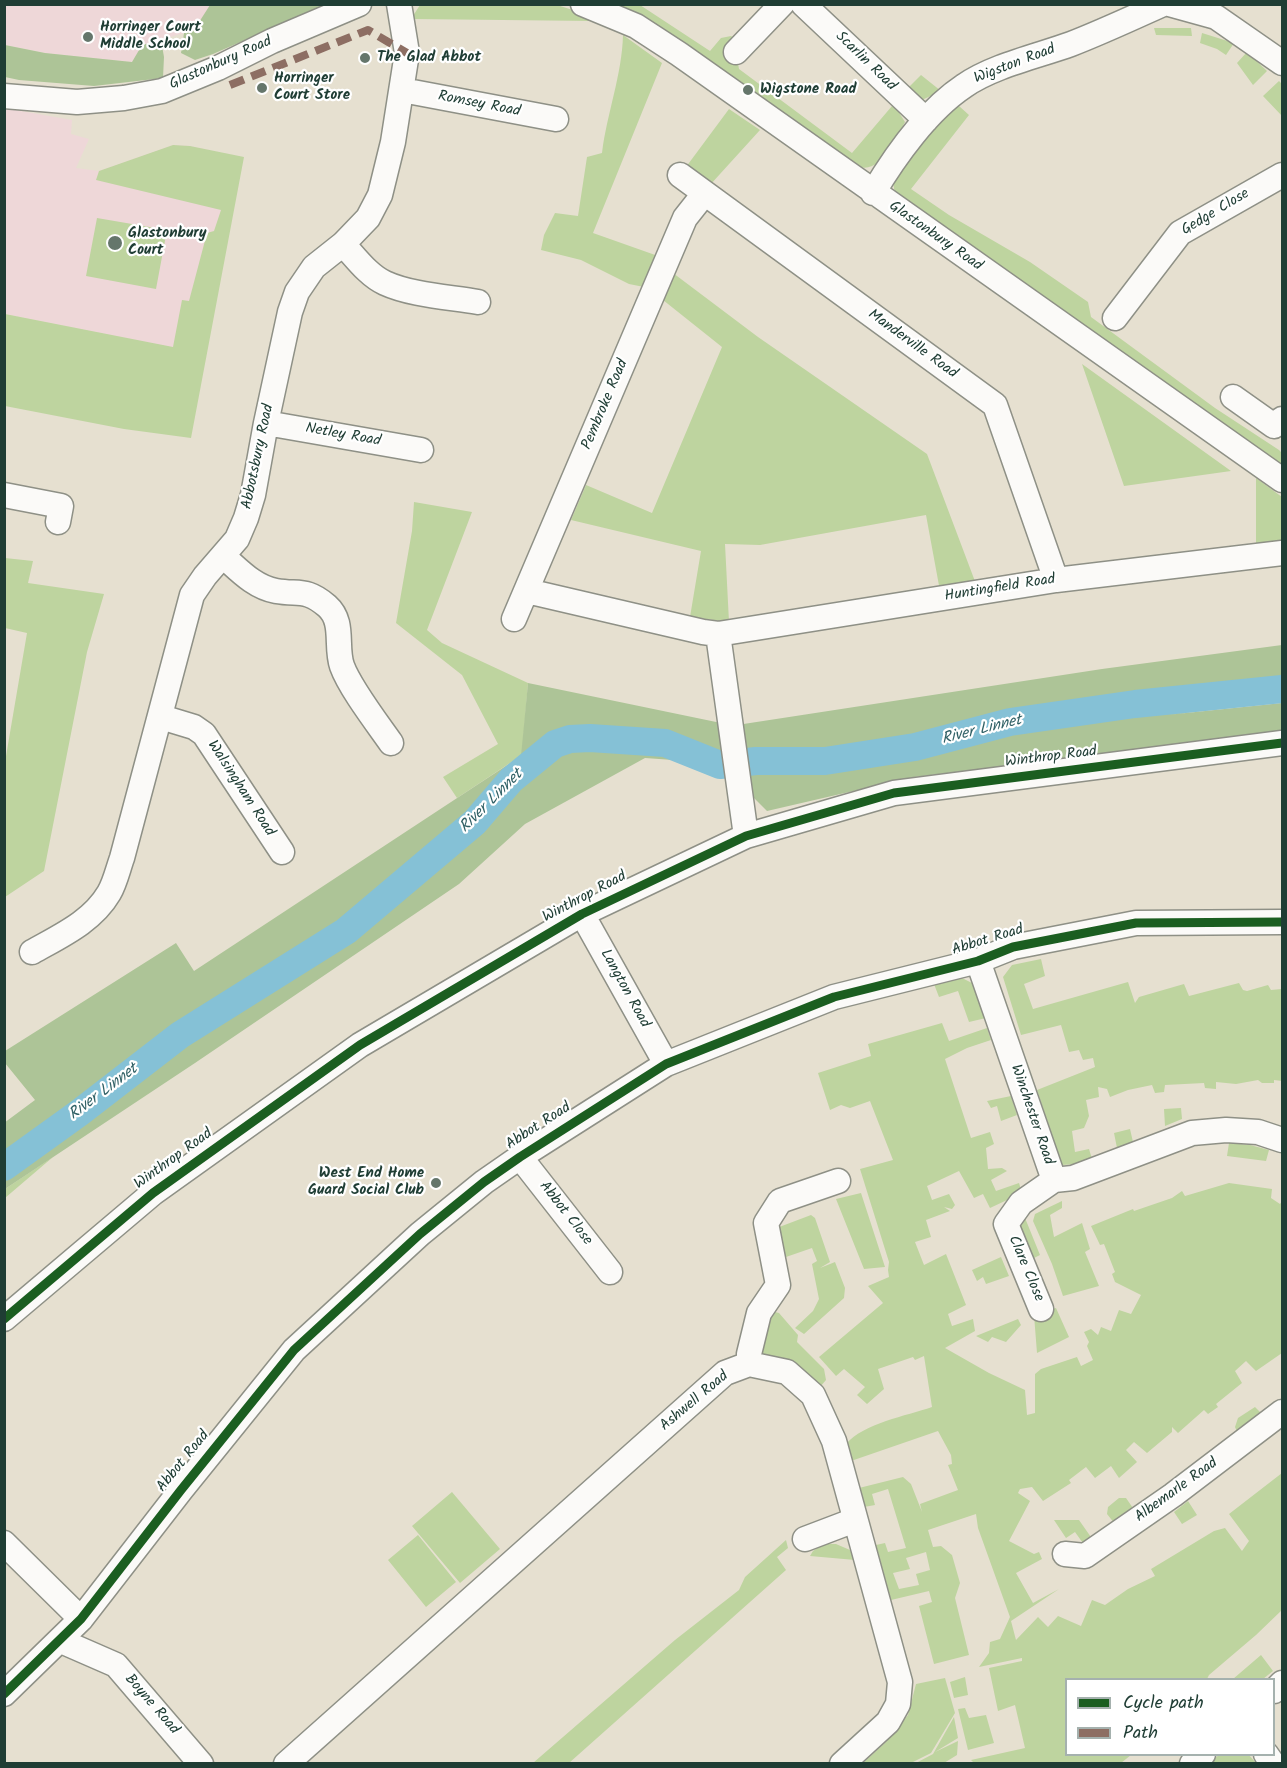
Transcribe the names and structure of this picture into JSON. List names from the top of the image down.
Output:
{
  "streets": {
    "street": [
      "Scarlin Road",
      "Glastonbury Road",
      "Wigston Road",
      "Romsey Road",
      "Gedge Close",
      "Manderville Road",
      "Pembroke Road",
      "Netley Road",
      "Abbotsbury Road",
      "Huntingfield Road",
      "Winthrop Road",
      "Walsingham Road",
      "Abbot Road",
      "Langton Road",
      "Winchester Road",
      "Abbot Close",
      "Clare Close",
      "Ashwell Road",
      "Albemarle Road",
      "Boyne Road"
    ]
  },
  "crossings": [
    ["Scarlin Road", "Wigston Road"],
    ["Glastonbury Road", "Wigston Road"],
    ["Romsey Road", "Abbotsbury Road"],
    ["Manderville Road", "Pembroke Road"],
    ["Manderville Road", "Huntingfield Road"],
    ["Pembroke Road", "Huntingfield Road"],
    ["Netley Road", "Abbotsbury Road"],
    ["Abbotsbury Road", "Walsingham Road"],
    ["Winthrop Road", "Langton Road"],
    ["Abbot Road", "Langton Road"],
    ["Abbot Road", "Winchester Road"],
    ["Abbot Road", "Abbot Close"],
    ["Abbot Road", "Boyne Road"],
    ["Winchester Road", "Clare Close"]
  ],
  "water": ["River Linnet"],
  "places": [
    "Horringer Court Middle School",
    "The Glad Abbot",
    "Horringer Court Store",
    "Wigstone Road",
    "Glastonbury Court",
    "West End Home Guard Social Club"
  ],
  "legend": ["Cycle path", "Path"]
}
